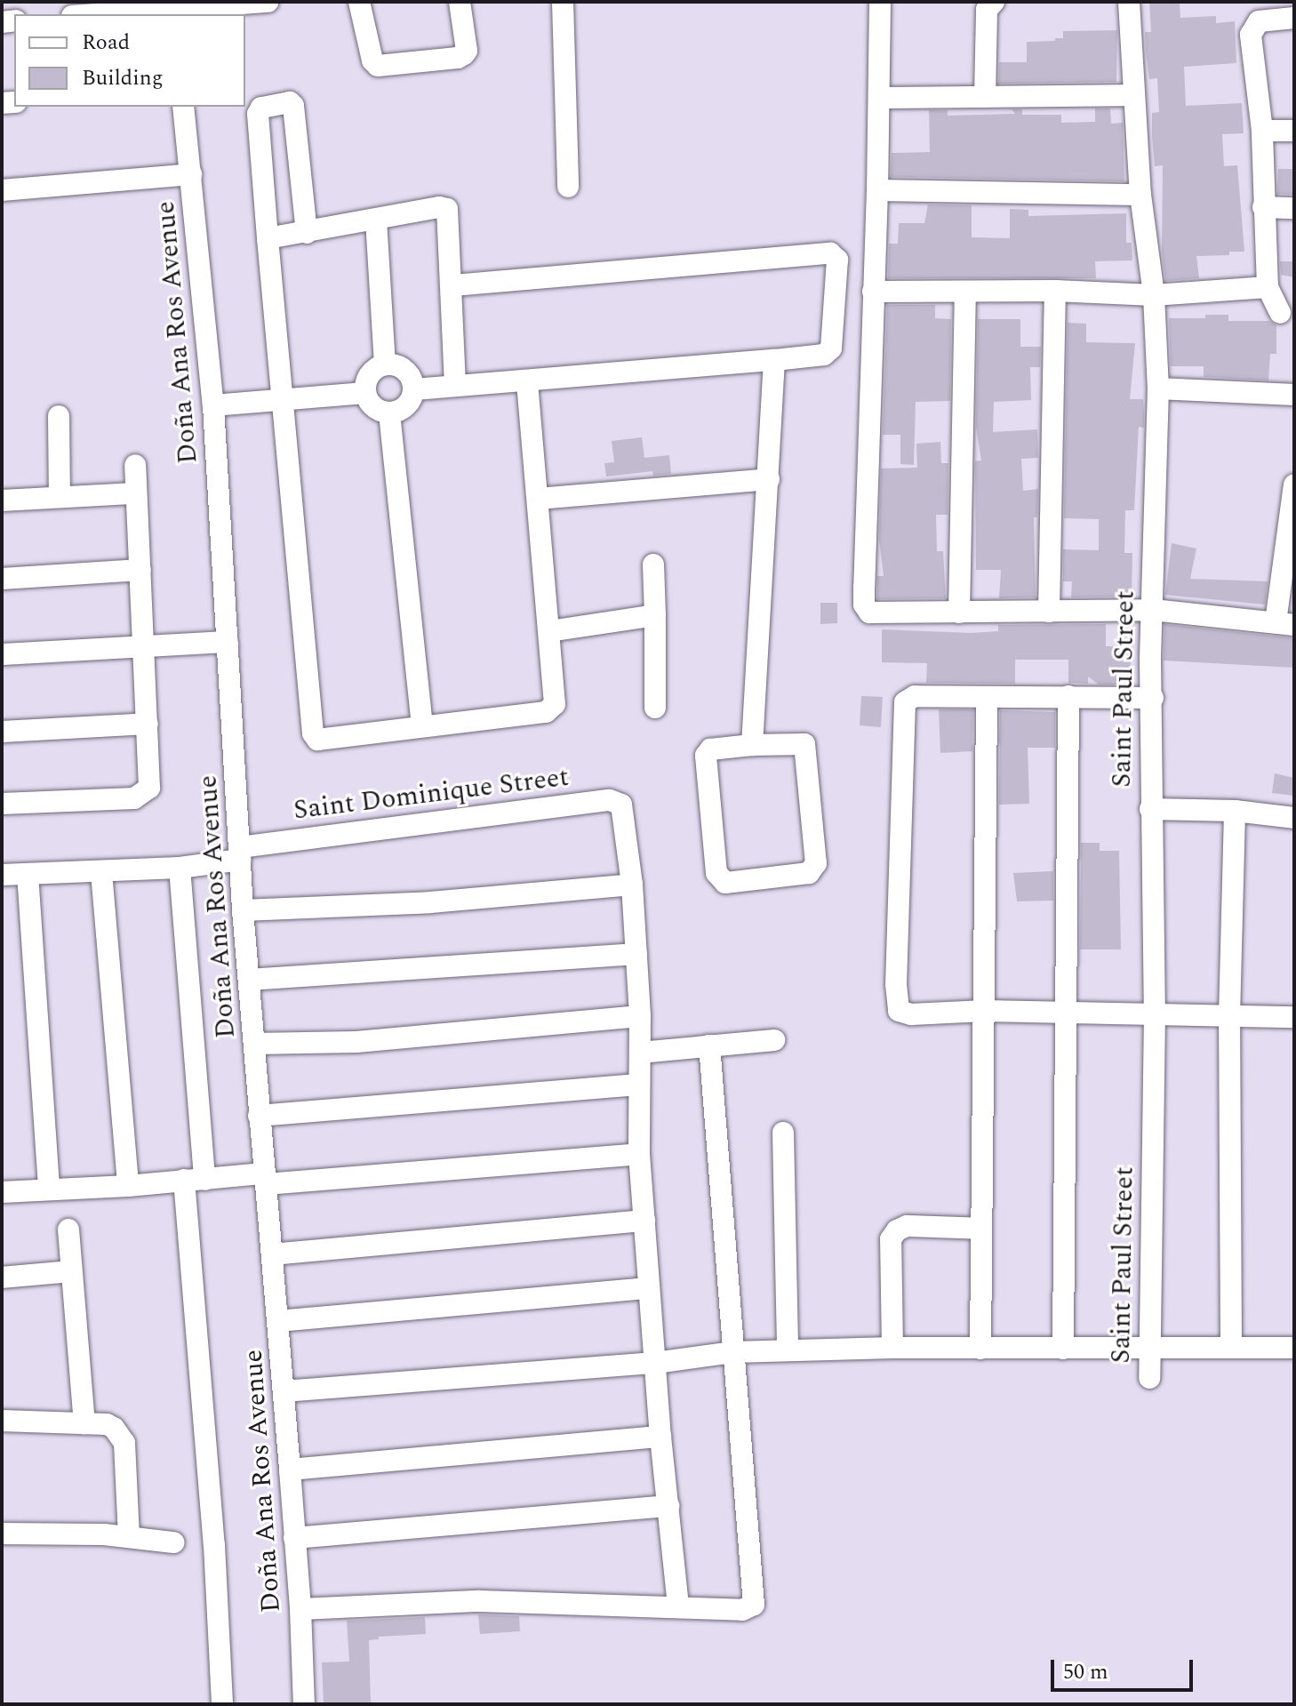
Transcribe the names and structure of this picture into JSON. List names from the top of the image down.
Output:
{
  "streets": {
    "street": ["Doña Ana Ros Avenue", "Saint Paul Street", "Saint Dominique Street"]
  },
  "crossings": [
    ["Doña Ana Ros Avenue", "Saint Dominique Street"]
  ],
  "legend": ["Road", "Building"],
  "scale_bar": "50 m"
}
